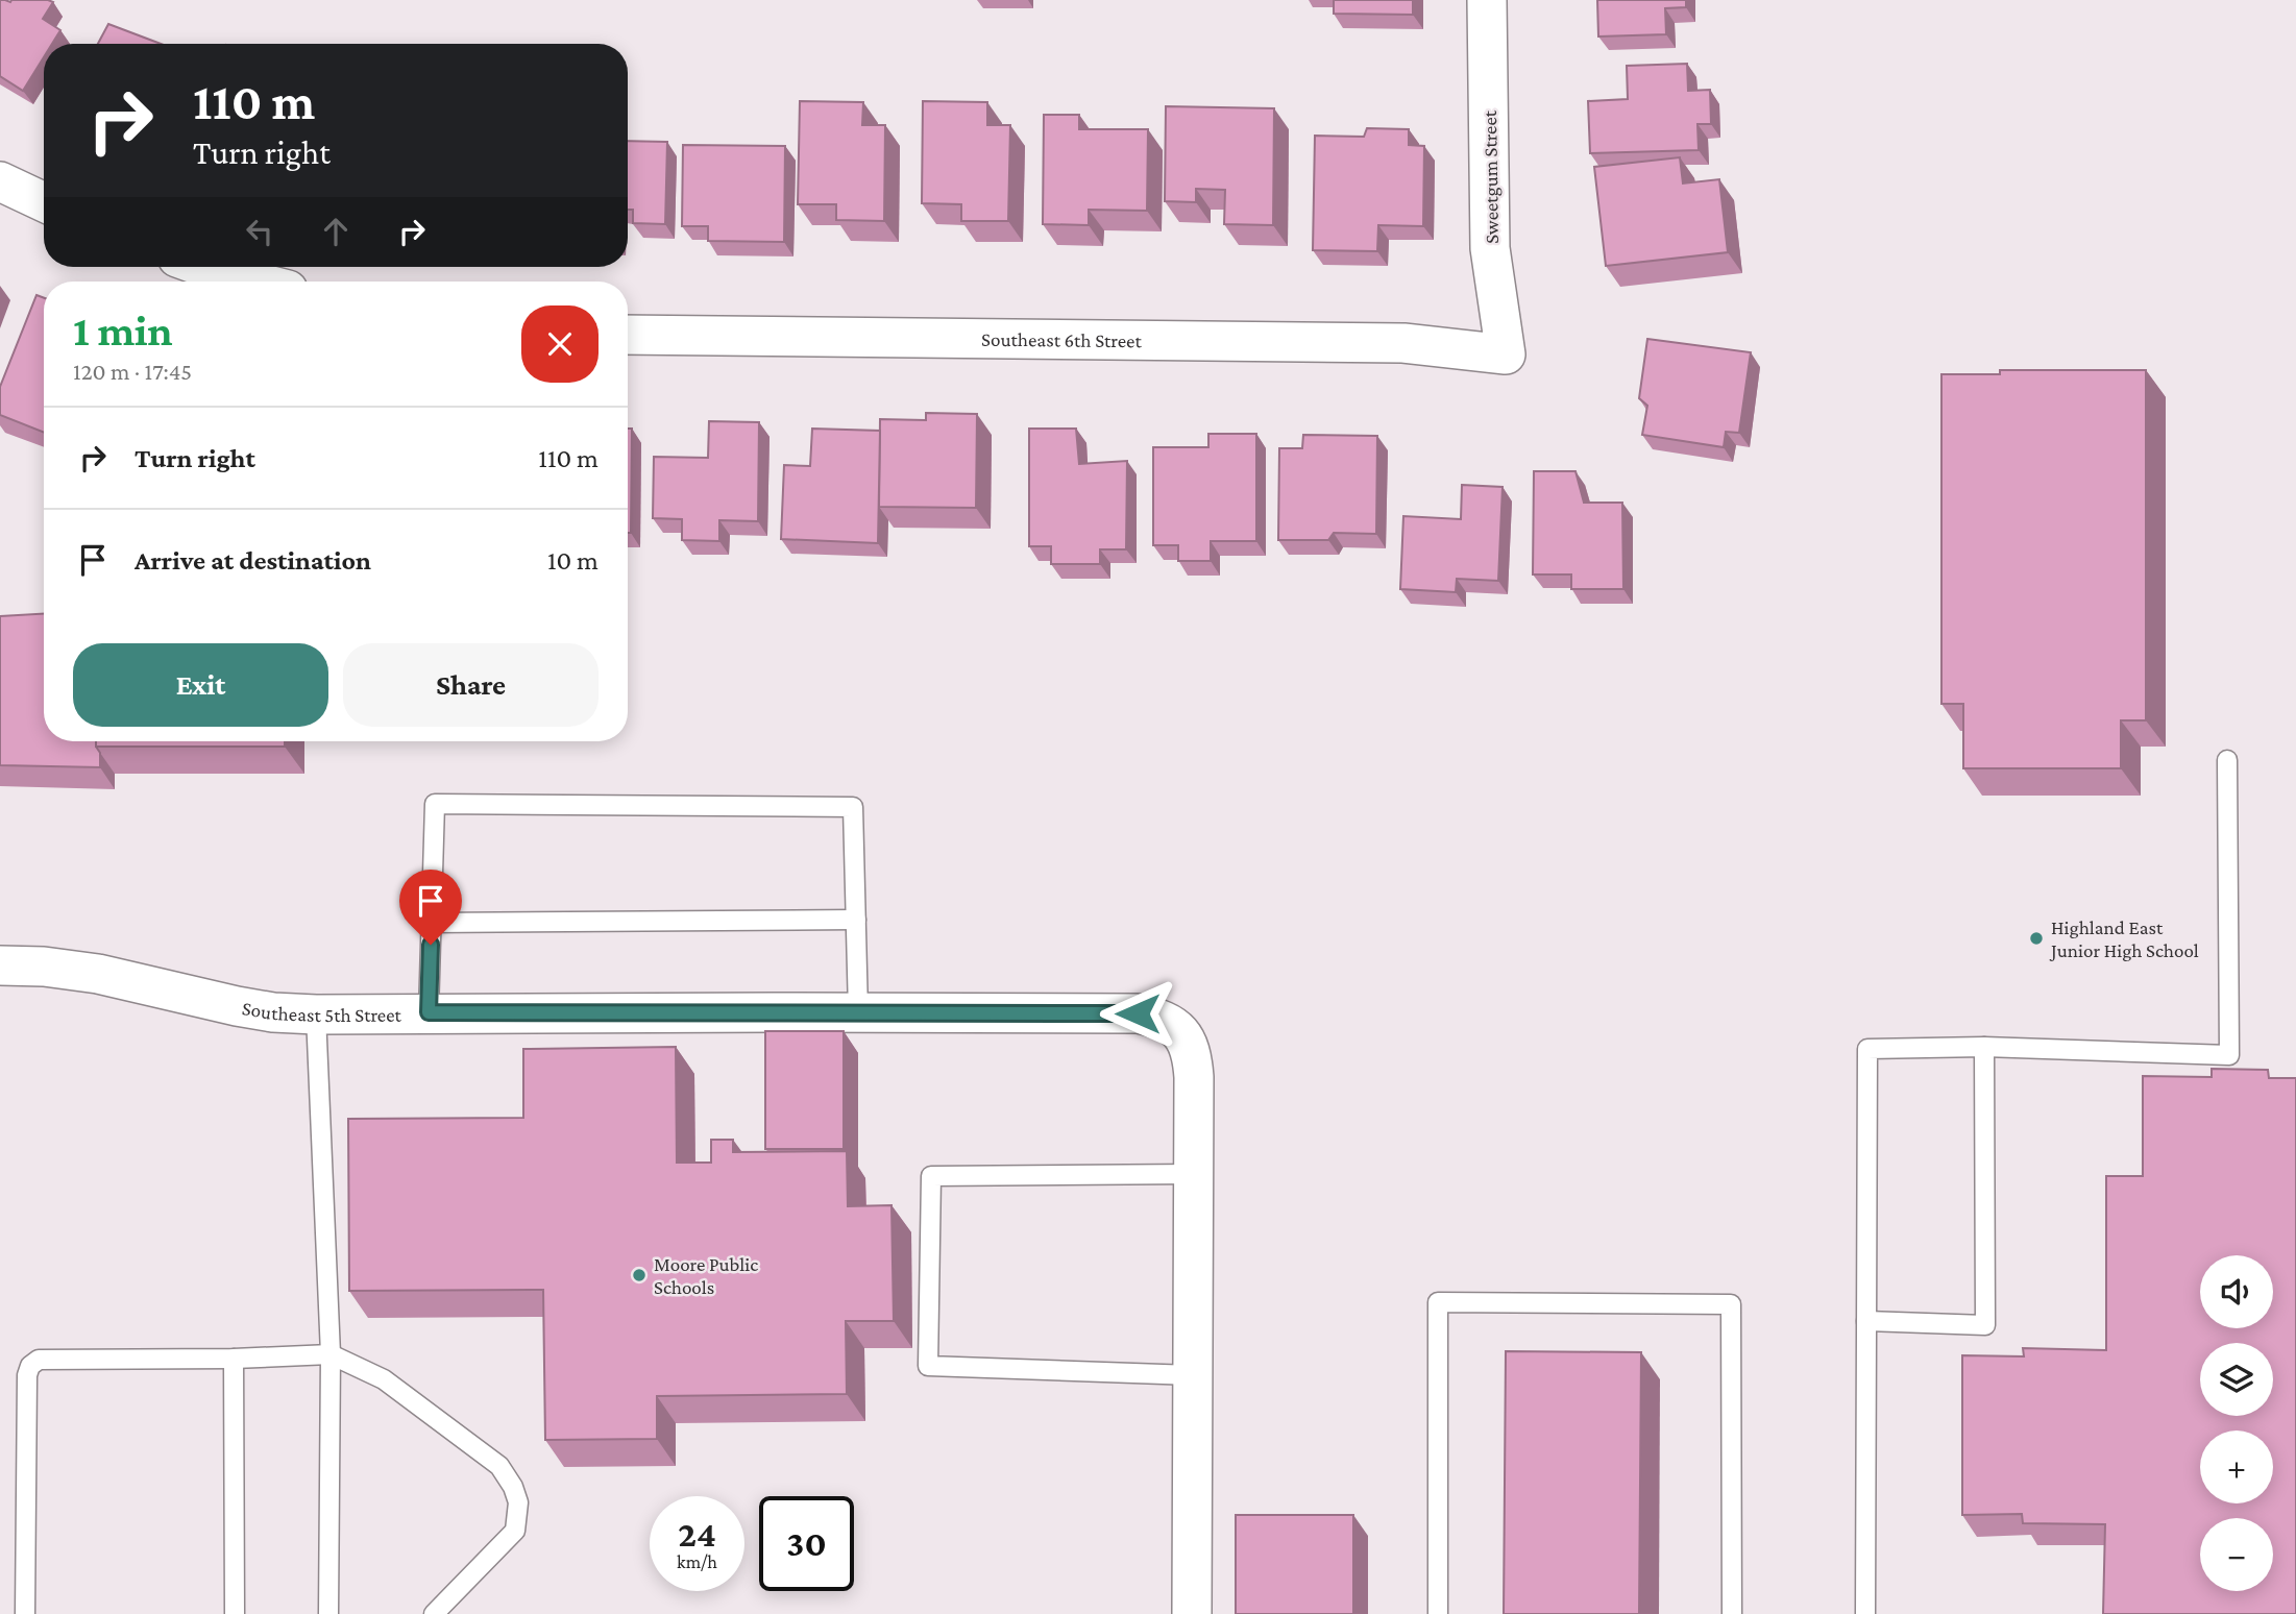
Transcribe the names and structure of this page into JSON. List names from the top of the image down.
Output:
{
  "streets": {
    "street": ["Sweetgum Street", "Southeast 6th Street", "Southeast 5th Street"]
  },
  "crossings": [
    ["Sweetgum Street", "Southeast 6th Street"]
  ],
  "places": ["Highland East Junior High School", "Moore Public Schools"],
  "page": {
    "turn": ["110 m", "Turn right"],
    "heading": ["1 min", "120 m · 17:45"],
    "list": [
      {
        "name": "Turn right",
        "value": "110 m"
      },
      {
        "name": "Arrive at destination",
        "value": "10 m"
      }
    ],
    "buttons": ["Exit", "Share"],
    "map_buttons": ["+", "−"],
    "speed": "24 km/h",
    "limit": "30"
  }
}
